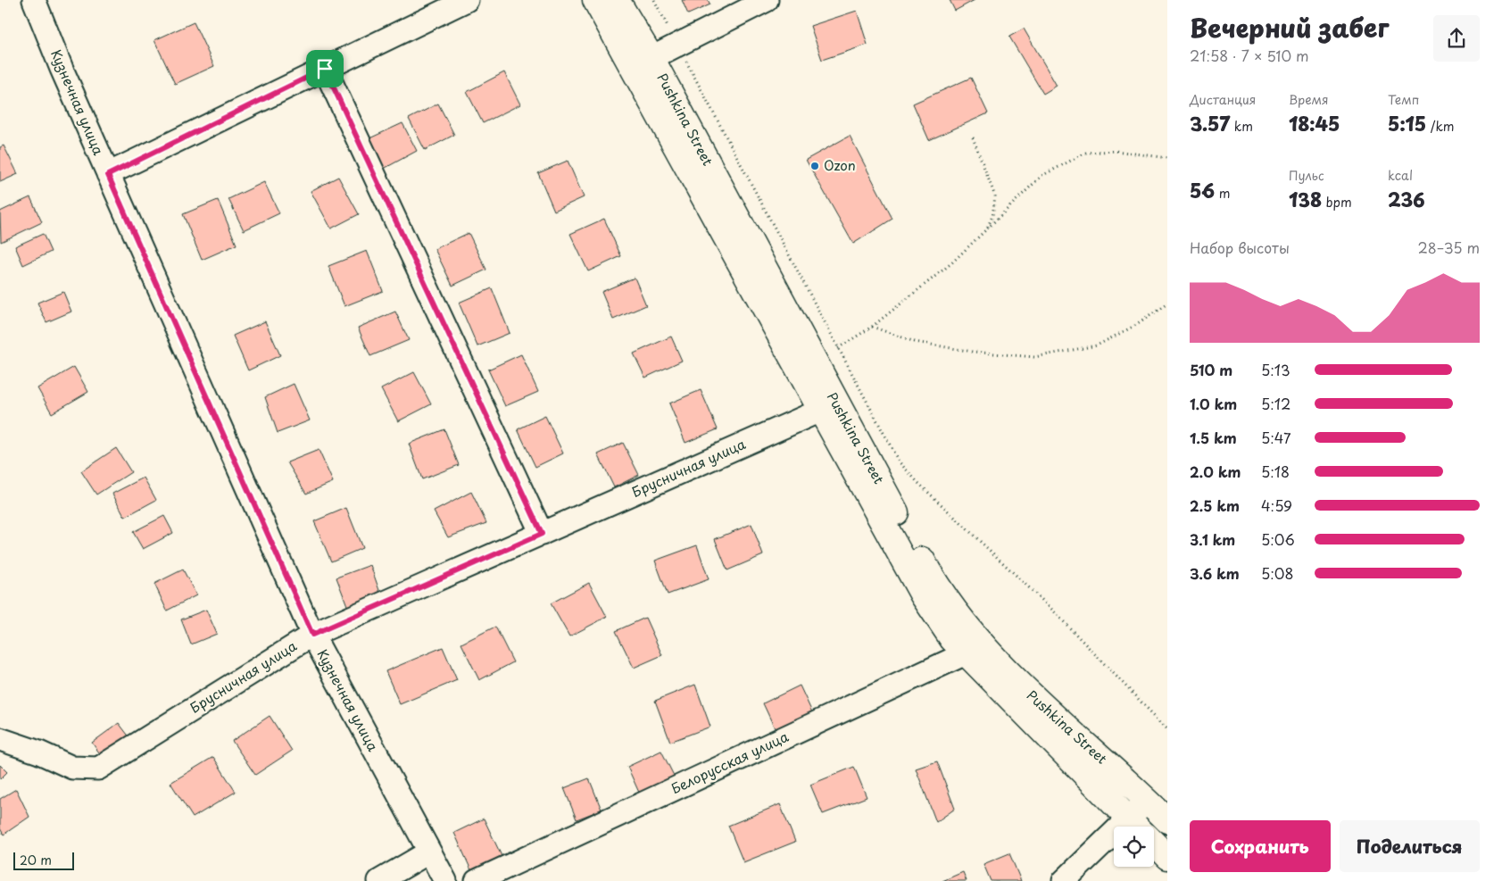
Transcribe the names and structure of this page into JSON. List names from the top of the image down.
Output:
{
  "streets": {
    "street": [
      "Кузнечная улица",
      "Pushkina Street",
      "Брусничная улица",
      "Белорусская улица"
    ]
  },
  "crossings": [
    ["Кузнечная улица", "Брусничная улица"],
    ["Pushkina Street", "Брусничная улица"],
    ["Pushkina Street", "Белорусская улица"]
  ],
  "places": ["Ozon"],
  "scale_bar": "20 m",
  "page": {
    "heading": ["Вечерний забег", "21:58 · 7 × 510 m"],
    "stats": [
      ["Дистанция", "3.57 km"],
      ["Время", "18:45"],
      ["Темп", "5:15 /km"],
      ["56 m"],
      ["Пульс", "138 bpm"],
      ["kcal", "236"]
    ],
    "chart": ["Набор высоты", "28–35 m"],
    "list": [
      {
        "name": "510 m",
        "note": "5:13"
      },
      {
        "name": "1.0 km",
        "note": "5:12"
      },
      {
        "name": "1.5 km",
        "note": "5:47"
      },
      {
        "name": "2.0 km",
        "note": "5:18"
      },
      {
        "name": "2.5 km",
        "note": "4:59"
      },
      {
        "name": "3.1 km",
        "note": "5:06"
      },
      {
        "name": "3.6 km",
        "note": "5:08"
      }
    ],
    "buttons": ["Сохранить", "Поделиться"],
    "scale": "20 m"
  }
}
